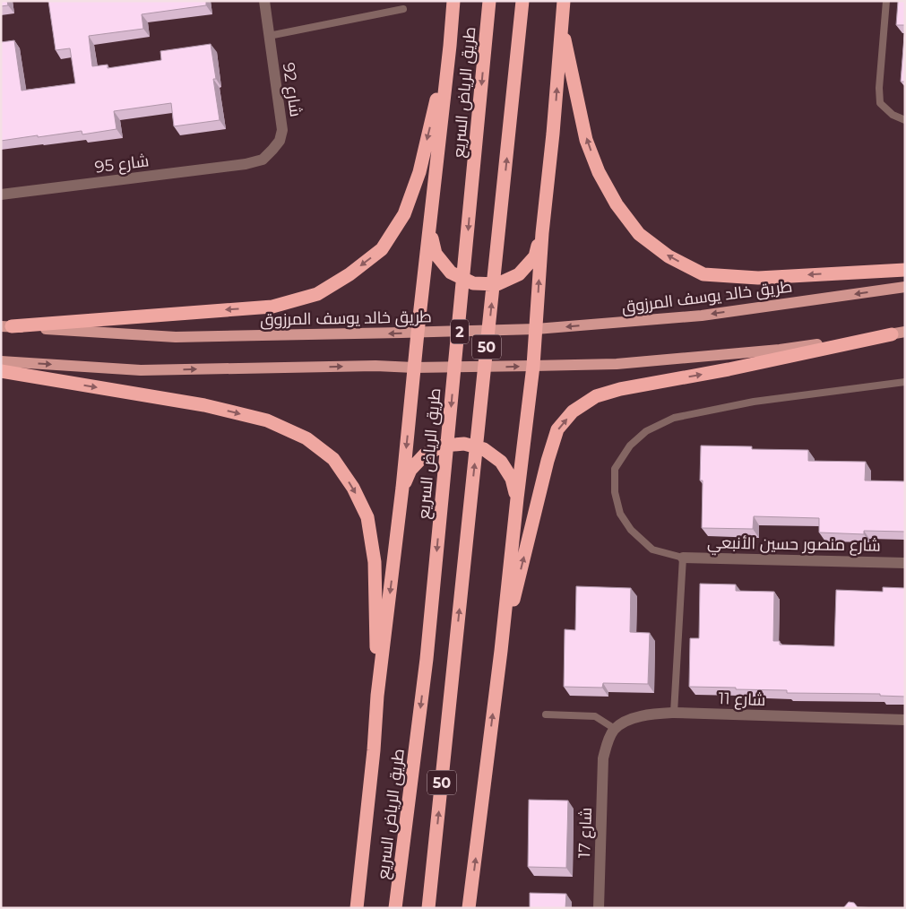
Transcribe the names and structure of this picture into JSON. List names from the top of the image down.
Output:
{
  "streets": {
    "highway": ["طريق الرياض السريع", "50"],
    "main road": ["طريق خالد يوسف المرزوق", "2"],
    "street": [
      "شارع 92",
      "شارع 95",
      "شارع منصور حسين الأنبعي",
      "شارع 11",
      "شارع 17"
    ]
  },
  "crossings": [
    ["شارع 92", "شارع 95"],
    ["شارع 11", "شارع 17"]
  ]
}
